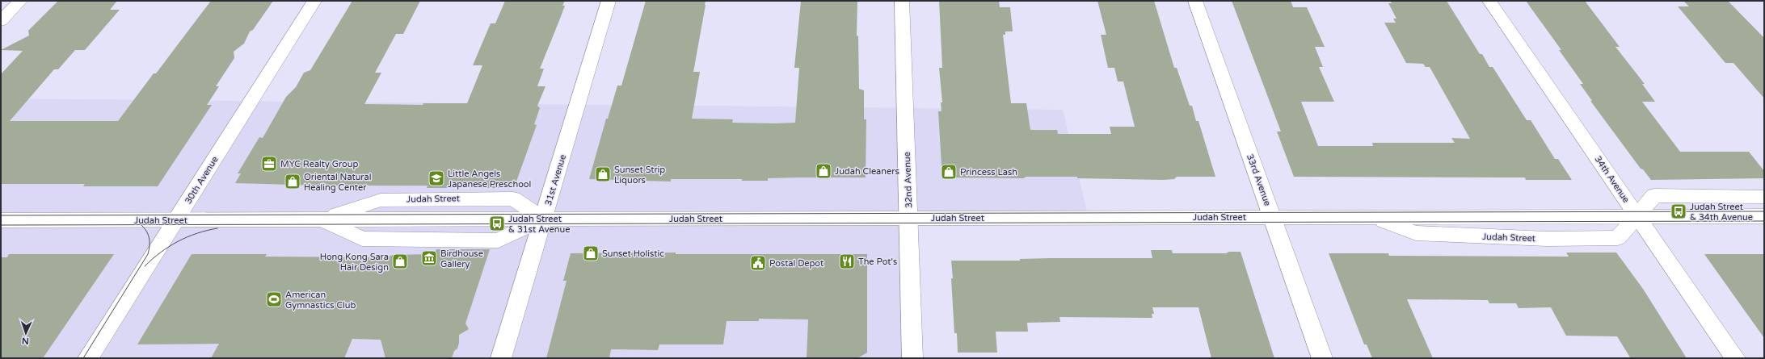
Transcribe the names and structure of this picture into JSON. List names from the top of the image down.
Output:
{
  "streets": {
    "street": [
      "34th Avenue",
      "30th Avenue",
      "31st Avenue",
      "32nd Avenue",
      "33rd Avenue",
      "Judah Street"
    ]
  },
  "crossings": [
    ["34th Avenue", "Judah Street"],
    ["30th Avenue", "Judah Street"],
    ["31st Avenue", "Judah Street"],
    ["32nd Avenue", "Judah Street"],
    ["33rd Avenue", "Judah Street"]
  ],
  "places": {
    "office": ["MYC Realty Group"],
    "shop": [
      "Judah Cleaners",
      "Princess Lash",
      "Sunset Strip Liquors",
      "Oriental Natural Healing Center",
      "Sunset Holistic",
      "Hong Kong Sara Hair Design"
    ],
    "school or university": ["Little Angels Japanese Preschool"],
    "bus stop": ["Judah Street & 34th Avenue", "Judah Street & 31st Avenue"],
    "museum": ["Birdhouse Gallery"],
    "restaurant": ["The Pot's"],
    "public building": ["Postal Depot"],
    "sports": ["American Gymnastics Club"]
  },
  "north": "bottom"
}
